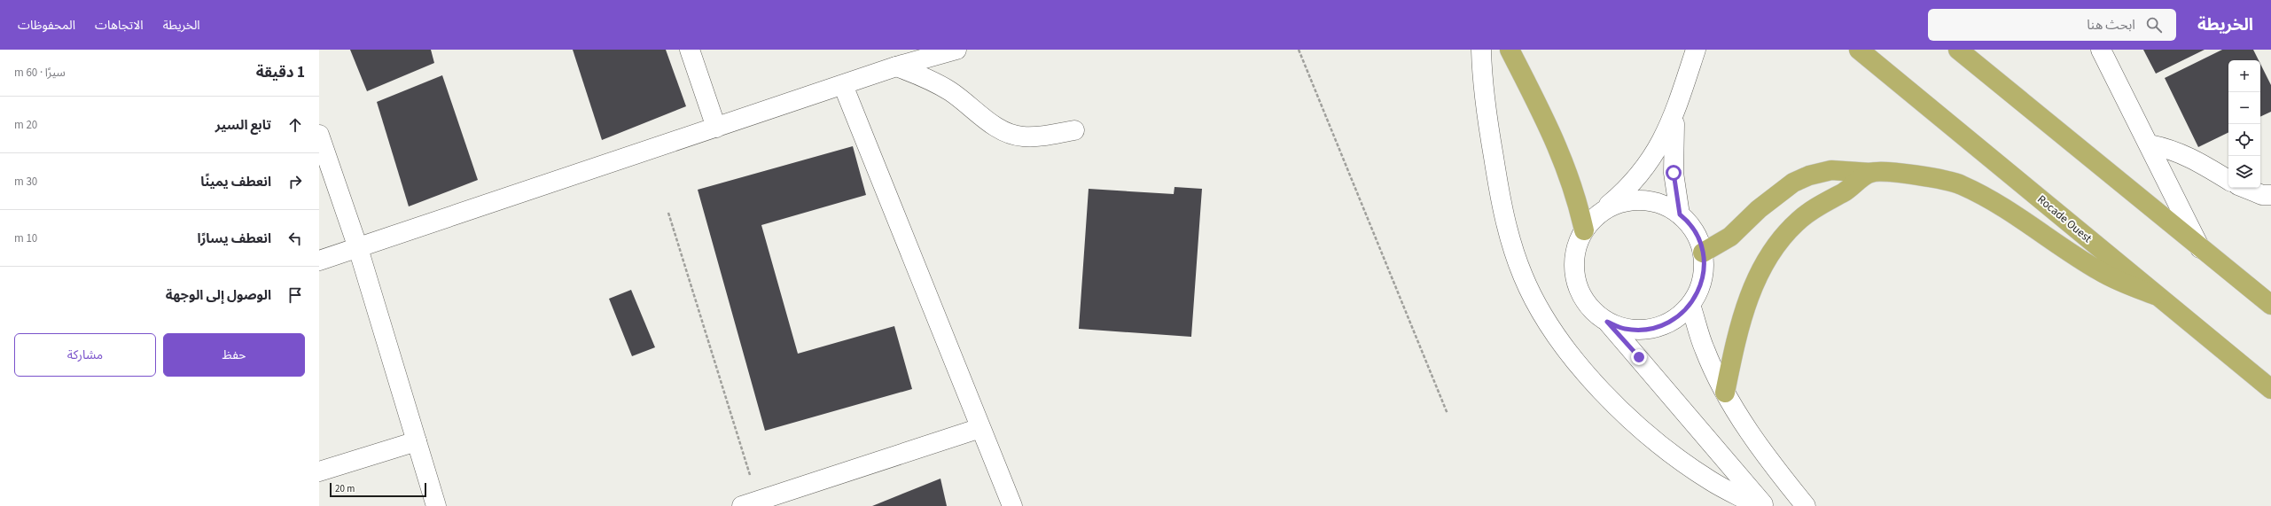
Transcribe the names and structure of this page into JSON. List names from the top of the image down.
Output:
{
  "streets": {
    "highway": ["Rocade Ouest"]
  },
  "scale_bar": "20 m",
  "page": {
    "header": "الخريطة",
    "search": "ابحث هنا",
    "nav": ["الخريطة", "الاتجاهات", "المحفوظات"],
    "heading": ["1 دقيقة", "سيرًا · 60 m"],
    "map_buttons": ["+", "−"],
    "list": [
      ["تابع السير", "20 m"],
      ["انعطف يمينًا", "30 m"],
      ["انعطف يسارًا", "10 m"],
      "الوصول إلى الوجهة"
    ],
    "buttons": ["حفظ", "مشاركة"],
    "scale": "20 m"
  }
}
